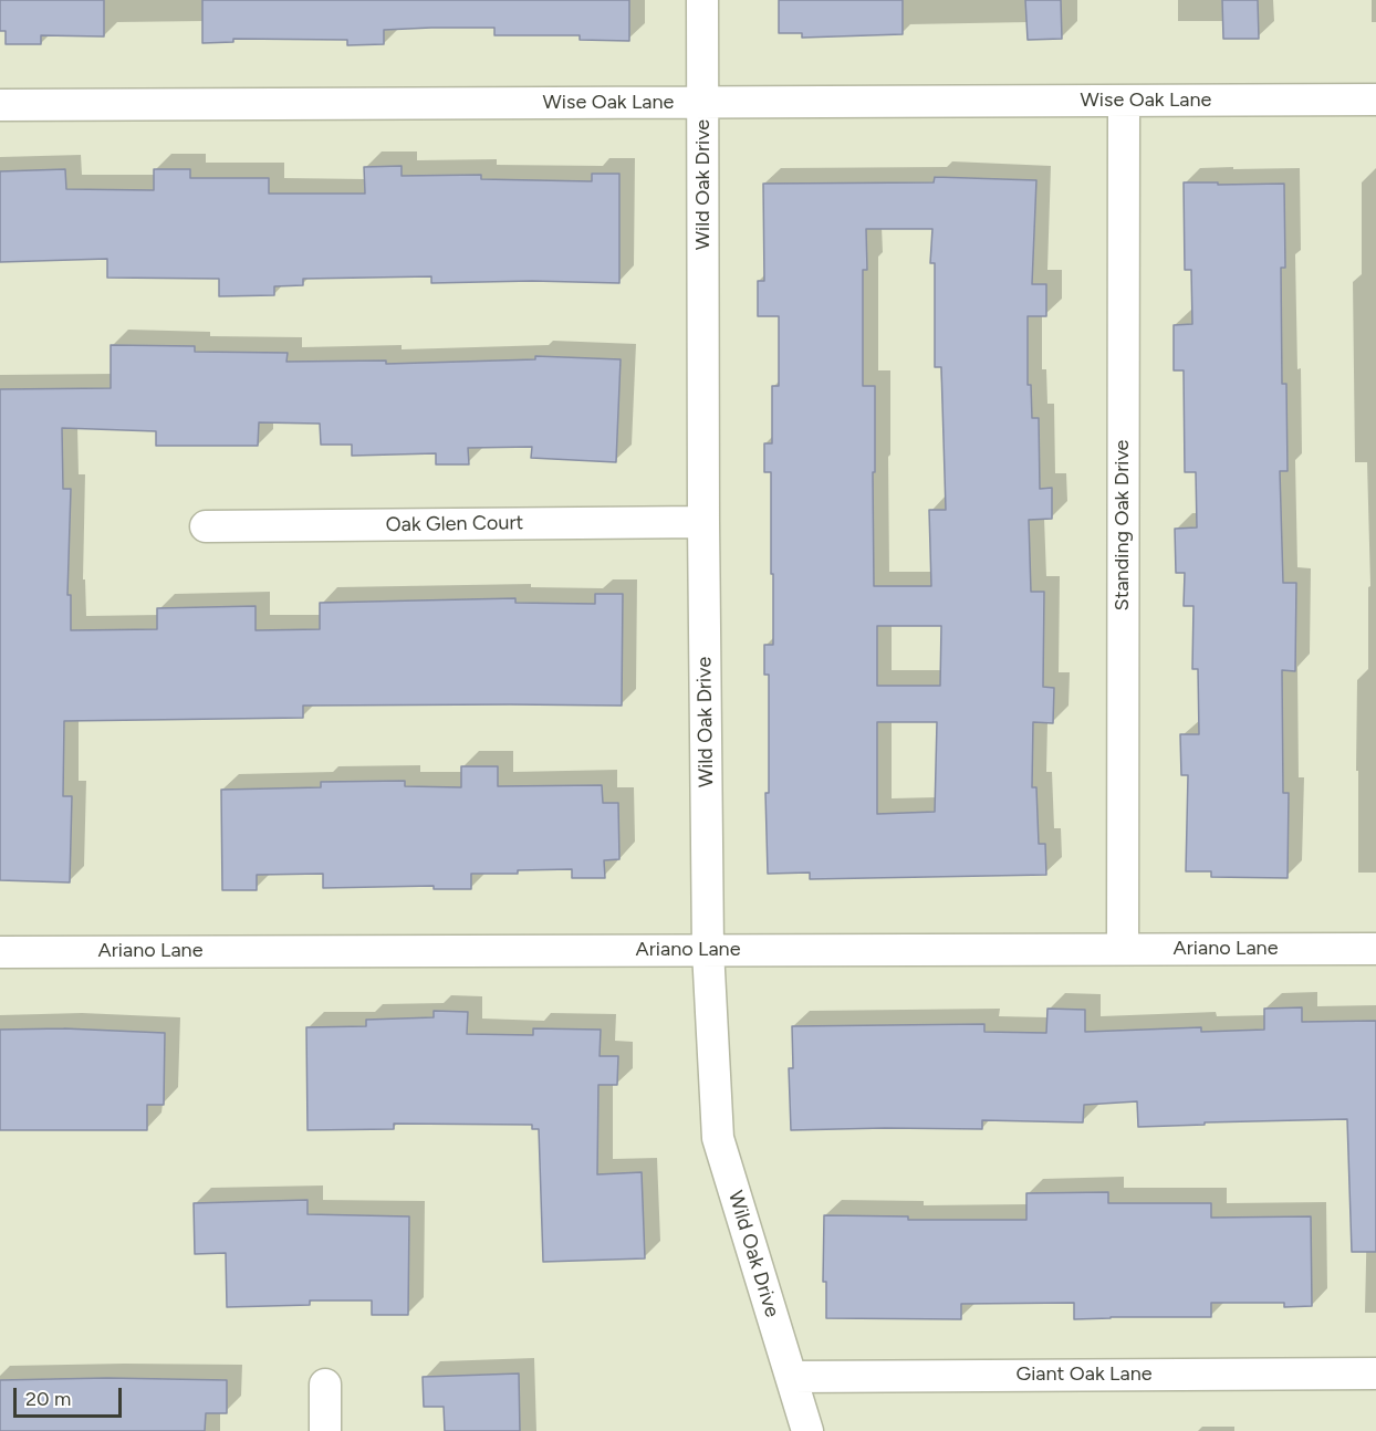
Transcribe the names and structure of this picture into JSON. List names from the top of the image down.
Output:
{
  "streets": {
    "street": [
      "Wise Oak Lane",
      "Wild Oak Drive",
      "Oak Glen Court",
      "Standing Oak Drive",
      "Ariano Lane",
      "Giant Oak Lane"
    ]
  },
  "crossings": [
    ["Wise Oak Lane", "Wild Oak Drive"],
    ["Wise Oak Lane", "Standing Oak Drive"],
    ["Wild Oak Drive", "Oak Glen Court"],
    ["Wild Oak Drive", "Ariano Lane"],
    ["Wild Oak Drive", "Giant Oak Lane"],
    ["Standing Oak Drive", "Ariano Lane"]
  ],
  "scale_bar": "20 m"
}
